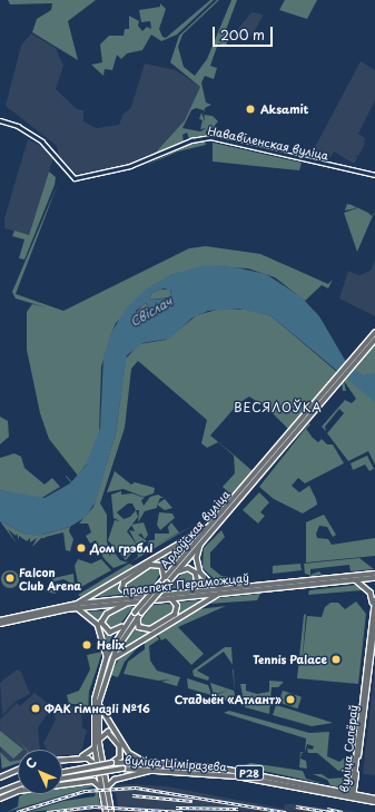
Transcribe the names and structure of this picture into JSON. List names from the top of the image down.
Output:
{
  "streets": {
    "main road": [
      "Арлоўская вуліца",
      "праспект Пераможцаў",
      "вуліца Сапёраў",
      "вуліца Ціміразева",
      "Р28"
    ],
    "street": ["Нававіленская вуліца"]
  },
  "crossings": [
    ["вуліца Сапёраў", "вуліца Ціміразева"]
  ],
  "districts": ["ВЕСЯЛОЎКА"],
  "water": ["Свіслач"],
  "places": [
    "Aksamit",
    "Дом грэблі",
    "Falcon Club Arena",
    "Helix",
    "Tennis Palace",
    "Стадыён «Атлант»",
    "ФАК гімназіі №16"
  ],
  "scale_bar": "200 m",
  "north": "top left"
}
